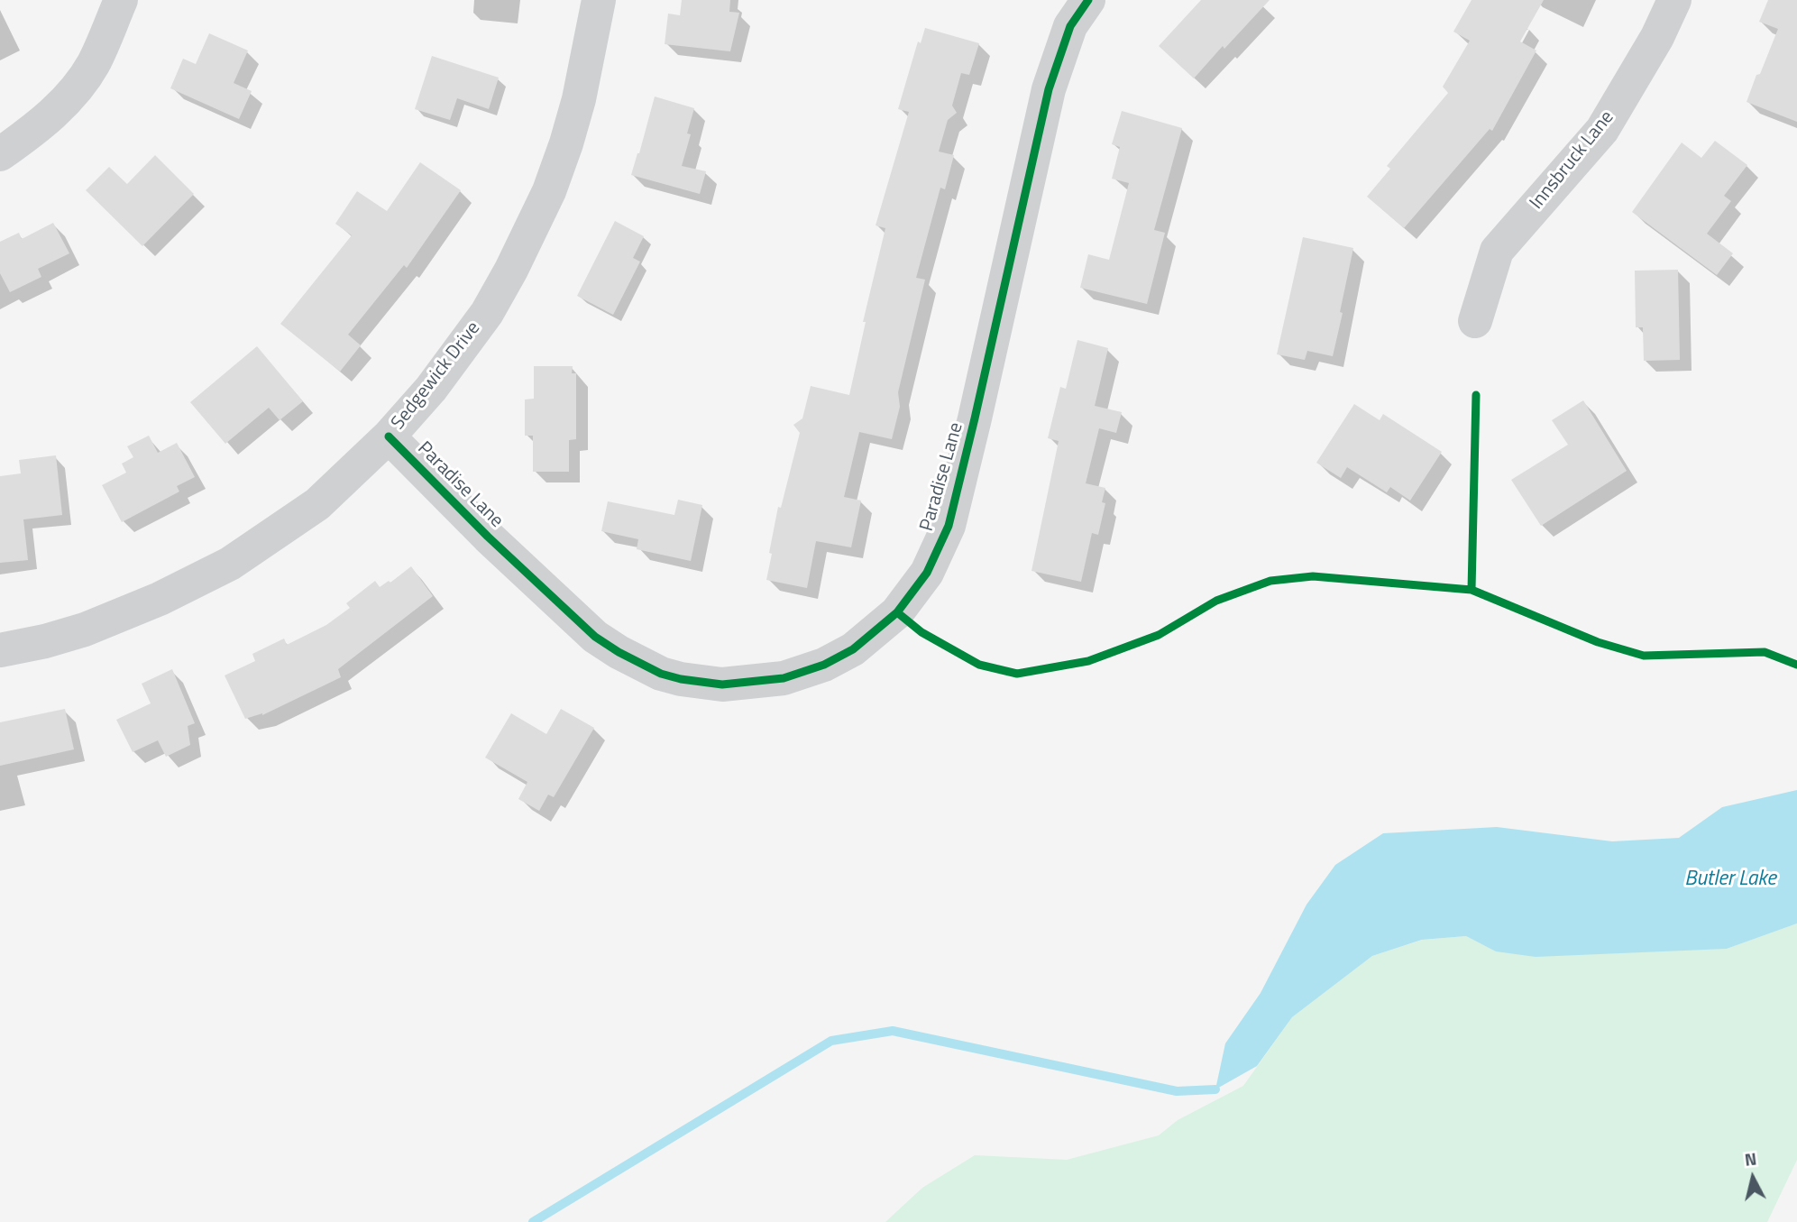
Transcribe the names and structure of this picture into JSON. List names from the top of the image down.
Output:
{
  "streets": {
    "street": ["Innsbruck Lane", "Sedgewick Drive", "Paradise Lane"]
  },
  "crossings": [
    ["Sedgewick Drive", "Paradise Lane"]
  ],
  "water": ["Butler Lake"],
  "north": "top"
}
